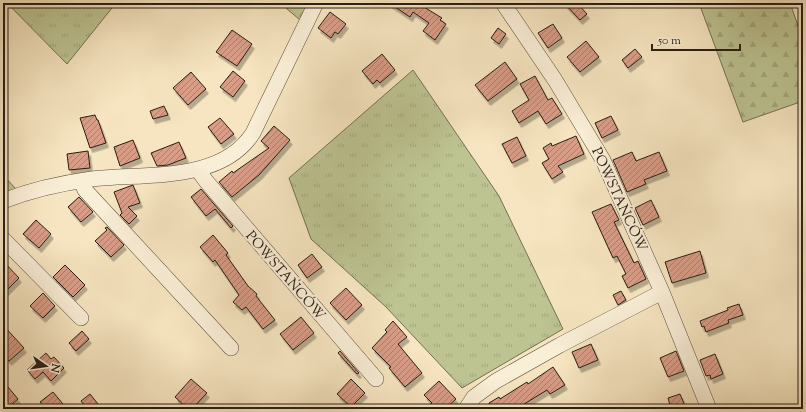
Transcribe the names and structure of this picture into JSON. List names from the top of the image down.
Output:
{
  "streets": {
    "street": ["POWSTAŃCÓW"]
  },
  "scale_bar": "50 m",
  "north": "right"
}
